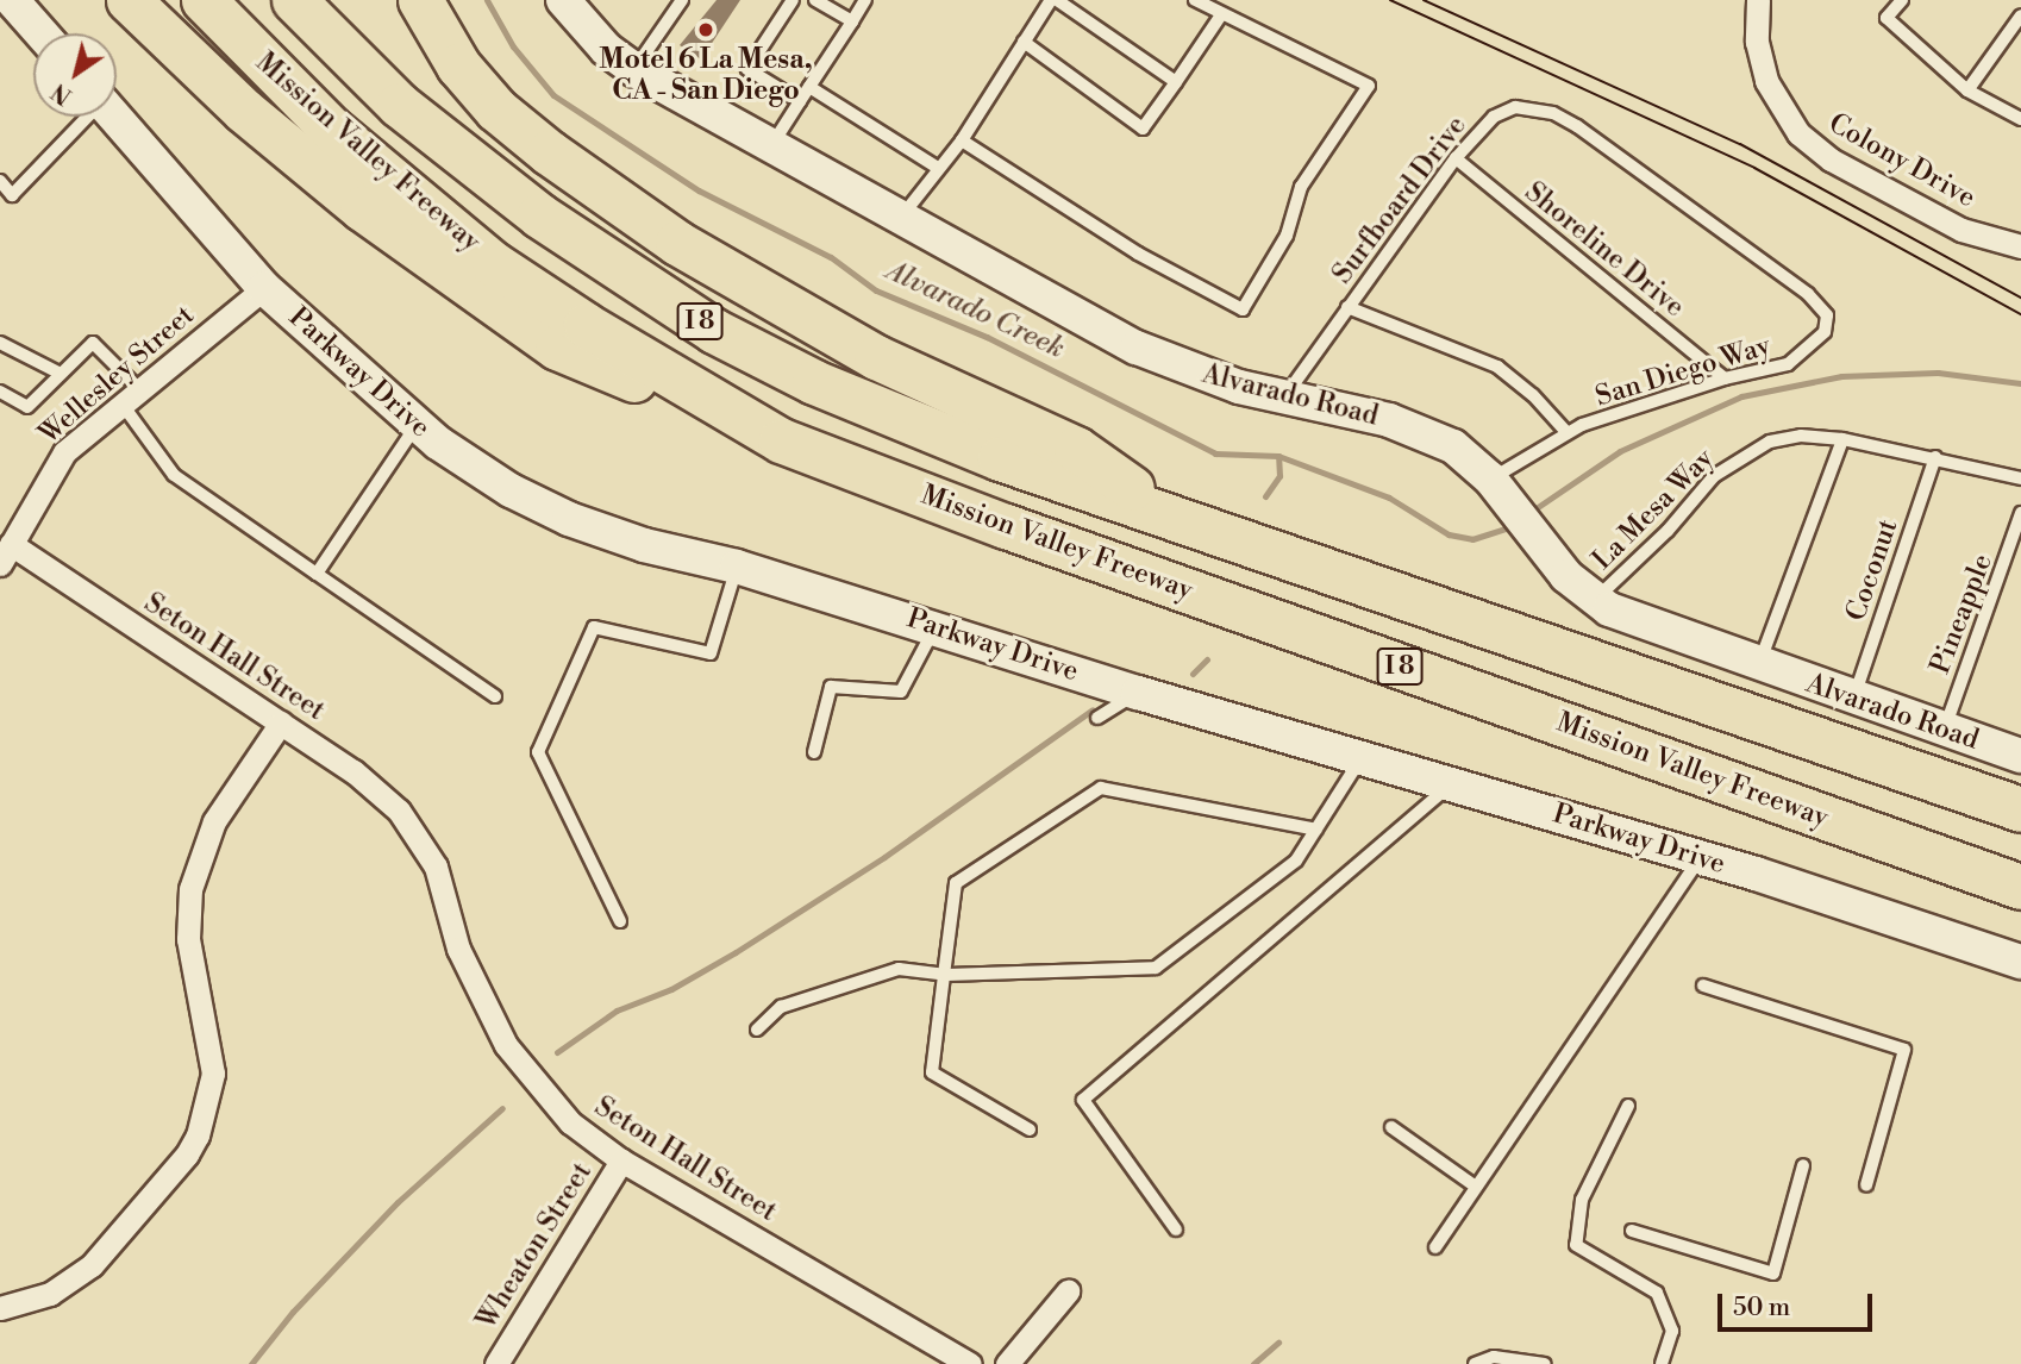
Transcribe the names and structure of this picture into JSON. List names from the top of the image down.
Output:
{
  "streets": {
    "highway": ["Mission Valley Freeway", "I 8"],
    "street": [
      "Colony Drive",
      "Parkway Drive",
      "Wellesley Street",
      "Alvarado Road",
      "Seton Hall Street",
      "Wheaton Street"
    ],
    "lane": [
      "Surfboard Drive",
      "Shoreline Drive",
      "San Diego Way",
      "La Mesa Way",
      "Coconut",
      "Pineapple"
    ]
  },
  "crossings": [
    ["Surfboard Drive", "Shoreline Drive"],
    ["Surfboard Drive", "San Diego Way"],
    ["Surfboard Drive", "Alvarado Road"],
    ["Shoreline Drive", "San Diego Way"],
    ["San Diego Way", "Alvarado Road"],
    ["Parkway Drive", "Wellesley Street"],
    ["Wellesley Street", "Seton Hall Street"],
    ["Alvarado Road", "La Mesa Way"],
    ["Alvarado Road", "Coconut"],
    ["Alvarado Road", "Pineapple"],
    ["La Mesa Way", "Coconut"],
    ["Seton Hall Street", "Wheaton Street"]
  ],
  "water": ["Alvarado Creek"],
  "places": ["Motel 6 La Mesa, CA - San Diego"],
  "scale_bar": "50 m",
  "north": "bottom left"
}
